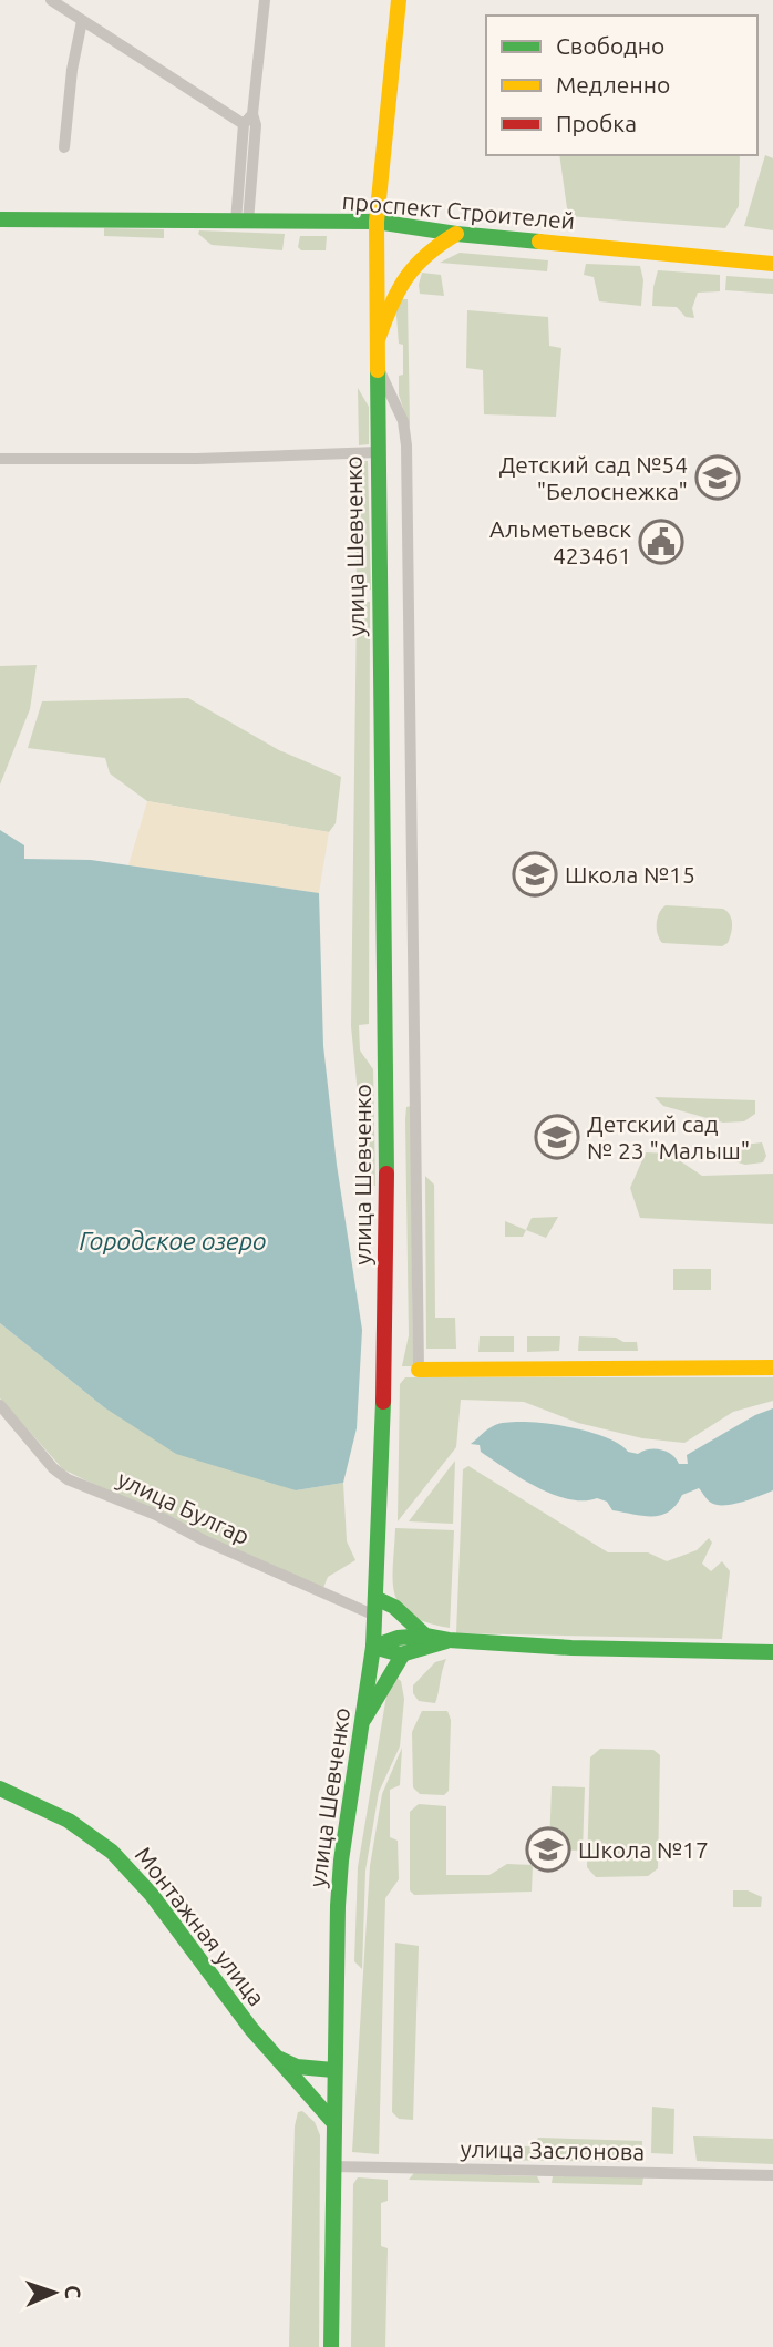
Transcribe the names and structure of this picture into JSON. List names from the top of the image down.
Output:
{
  "streets": {
    "street": [
      "проспект Строителей",
      "улица Шевченко",
      "улица Булгар",
      "Монтажная улица",
      "улица Заслонова"
    ]
  },
  "crossings": [
    ["проспект Строителей", "улица Шевченко"],
    ["улица Шевченко", "улица Булгар"],
    ["улица Шевченко", "Монтажная улица"],
    ["улица Шевченко", "улица Заслонова"]
  ],
  "water": ["Городское озеро"],
  "places": {
    "school or university": [
      "Детский сад №54 \"Белоснежка\"",
      "Школа №15",
      "Детский сад № 23 \"Малыш\"",
      "Школа №17"
    ],
    "public building": ["Альметьевск 423461"]
  },
  "legend": ["Свободно", "Медленно", "Пробка"],
  "north": "right"
}
